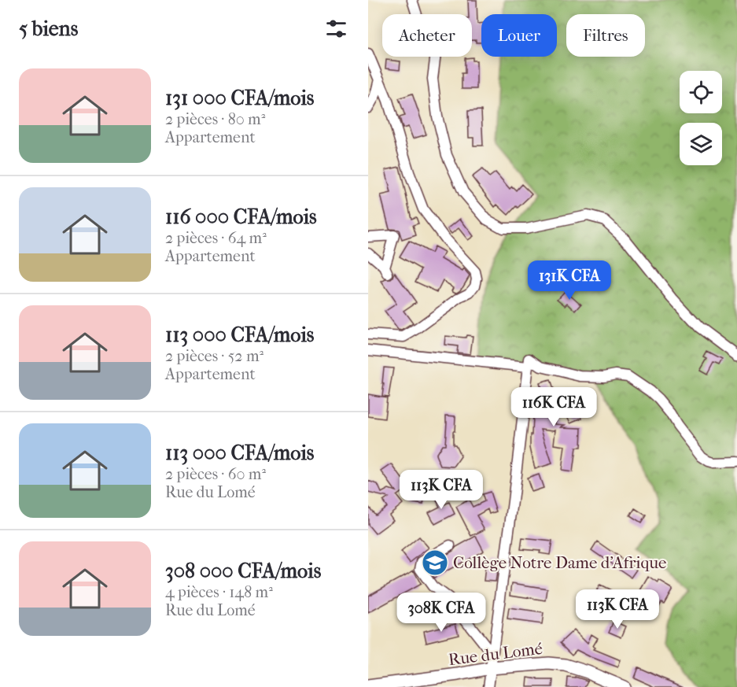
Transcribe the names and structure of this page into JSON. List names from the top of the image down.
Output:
{
  "streets": {
    "main road": ["Rue du Lomé"]
  },
  "places": {
    "school or university": ["Collège Notre Dame d'Afrique"]
  },
  "page": {
    "heading": "5 biens",
    "chip": ["Acheter", "Louer", "Filtres"],
    "list": [
      {
        "name": "131 000 CFA/mois",
        "note": "2 pièces · 80 m² · Appartement"
      },
      {
        "name": "116 000 CFA/mois",
        "note": "2 pièces · 64 m² · Appartement"
      },
      {
        "name": "113 000 CFA/mois",
        "note": "2 pièces · 52 m² · Appartement"
      },
      {
        "name": "113 000 CFA/mois",
        "note": "2 pièces · 60 m² · Rue du Lomé"
      },
      {
        "name": "308 000 CFA/mois",
        "note": "4 pièces · 148 m² · Rue du Lomé"
      }
    ],
    "price": [
      "131K CFA",
      "116K CFA",
      "113K CFA",
      "113K CFA",
      "308K CFA"
    ]
  }
}
